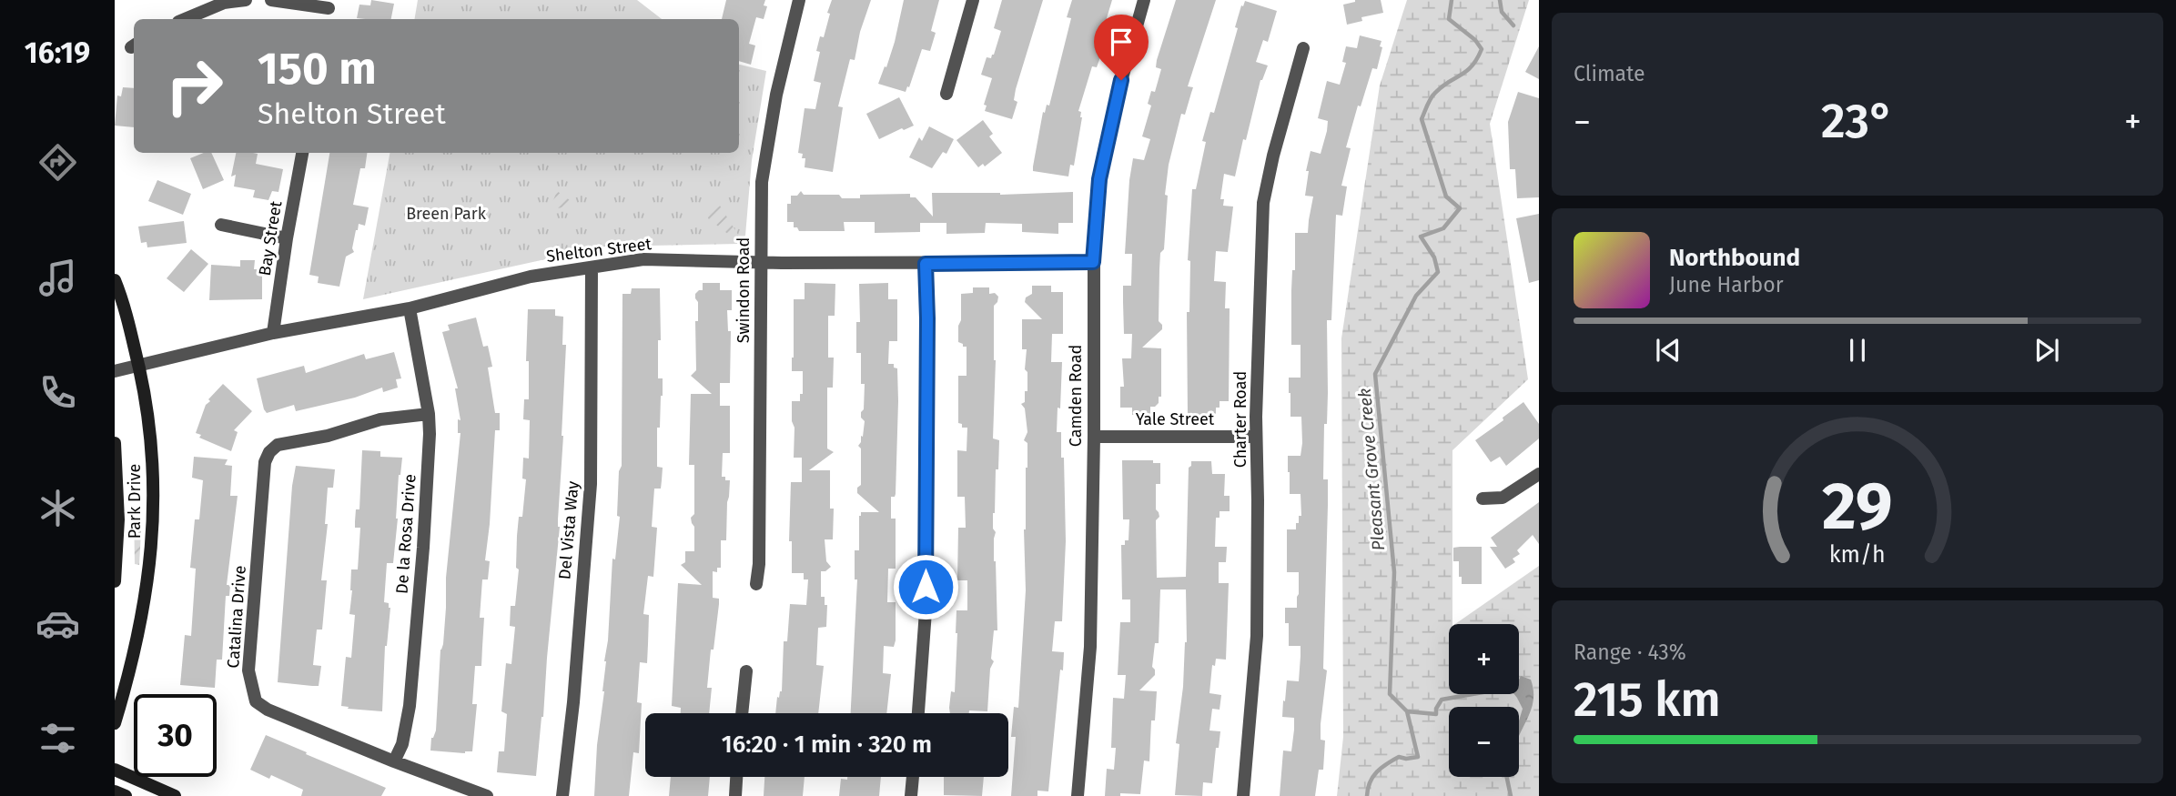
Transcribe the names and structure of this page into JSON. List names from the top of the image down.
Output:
{
  "streets": {
    "street": [
      "Bay Street",
      "Shelton Street",
      "Swindon Road",
      "Camden Road",
      "Yale Street",
      "Charter Road",
      "Park Drive",
      "Del Vista Way",
      "De la Rosa Drive",
      "Catalina Drive"
    ]
  },
  "crossings": [
    ["Bay Street", "Shelton Street"],
    ["Shelton Street", "Swindon Road"],
    ["Shelton Street", "Camden Road"],
    ["Shelton Street", "Park Drive"],
    ["Shelton Street", "Del Vista Way"],
    ["Shelton Street", "De la Rosa Drive"],
    ["Camden Road", "Yale Street"],
    ["Yale Street", "Charter Road"],
    ["De la Rosa Drive", "Catalina Drive"]
  ],
  "water": ["Pleasant Grove Creek"],
  "parks": ["Breen Park"],
  "page": {
    "tabs": "16:19",
    "tile": [
      "Climate",
      ["Range · 43%", "215 km"]
    ],
    "turn": ["150 m", "Shelton Street"],
    "heat": ["−", "23°", "+"],
    "song": ["Northbound", "June Harbor"],
    "map_buttons": ["+", "−"],
    "limit": "30",
    "trip": "16:20 · 1 min · 320 m",
    "gauge": ["29", "km/h"]
  }
}
